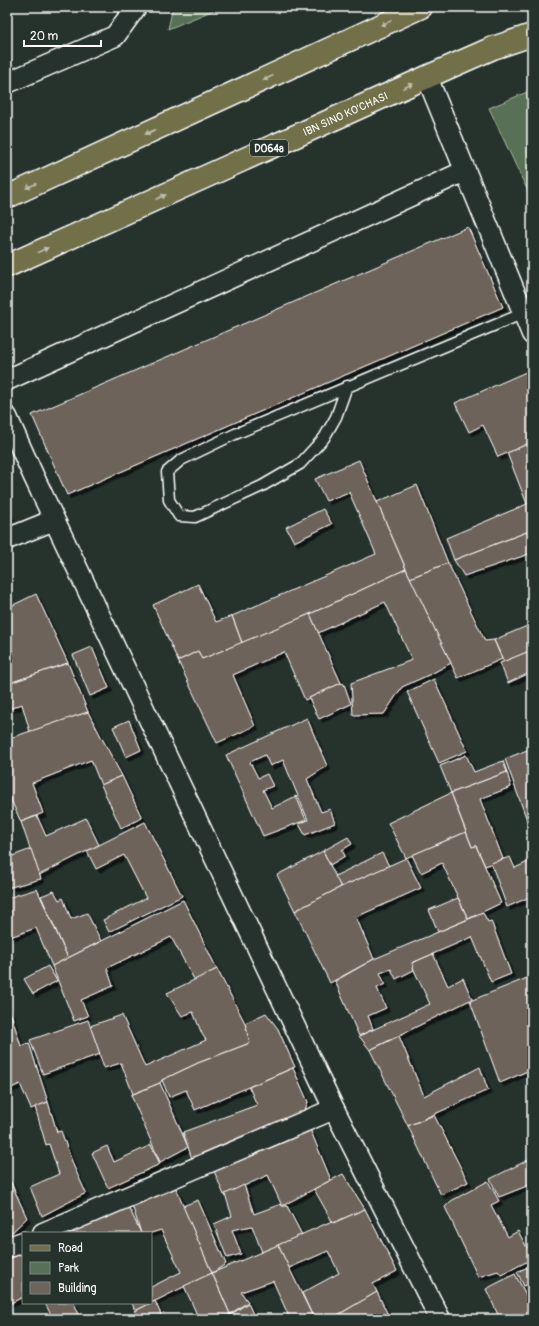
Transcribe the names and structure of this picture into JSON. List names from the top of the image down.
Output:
{
  "streets": {
    "main road": ["IBN SINO KO'CHASI", "D064a"]
  },
  "legend": ["Road", "Park", "Building"],
  "scale_bar": "20 m"
}
